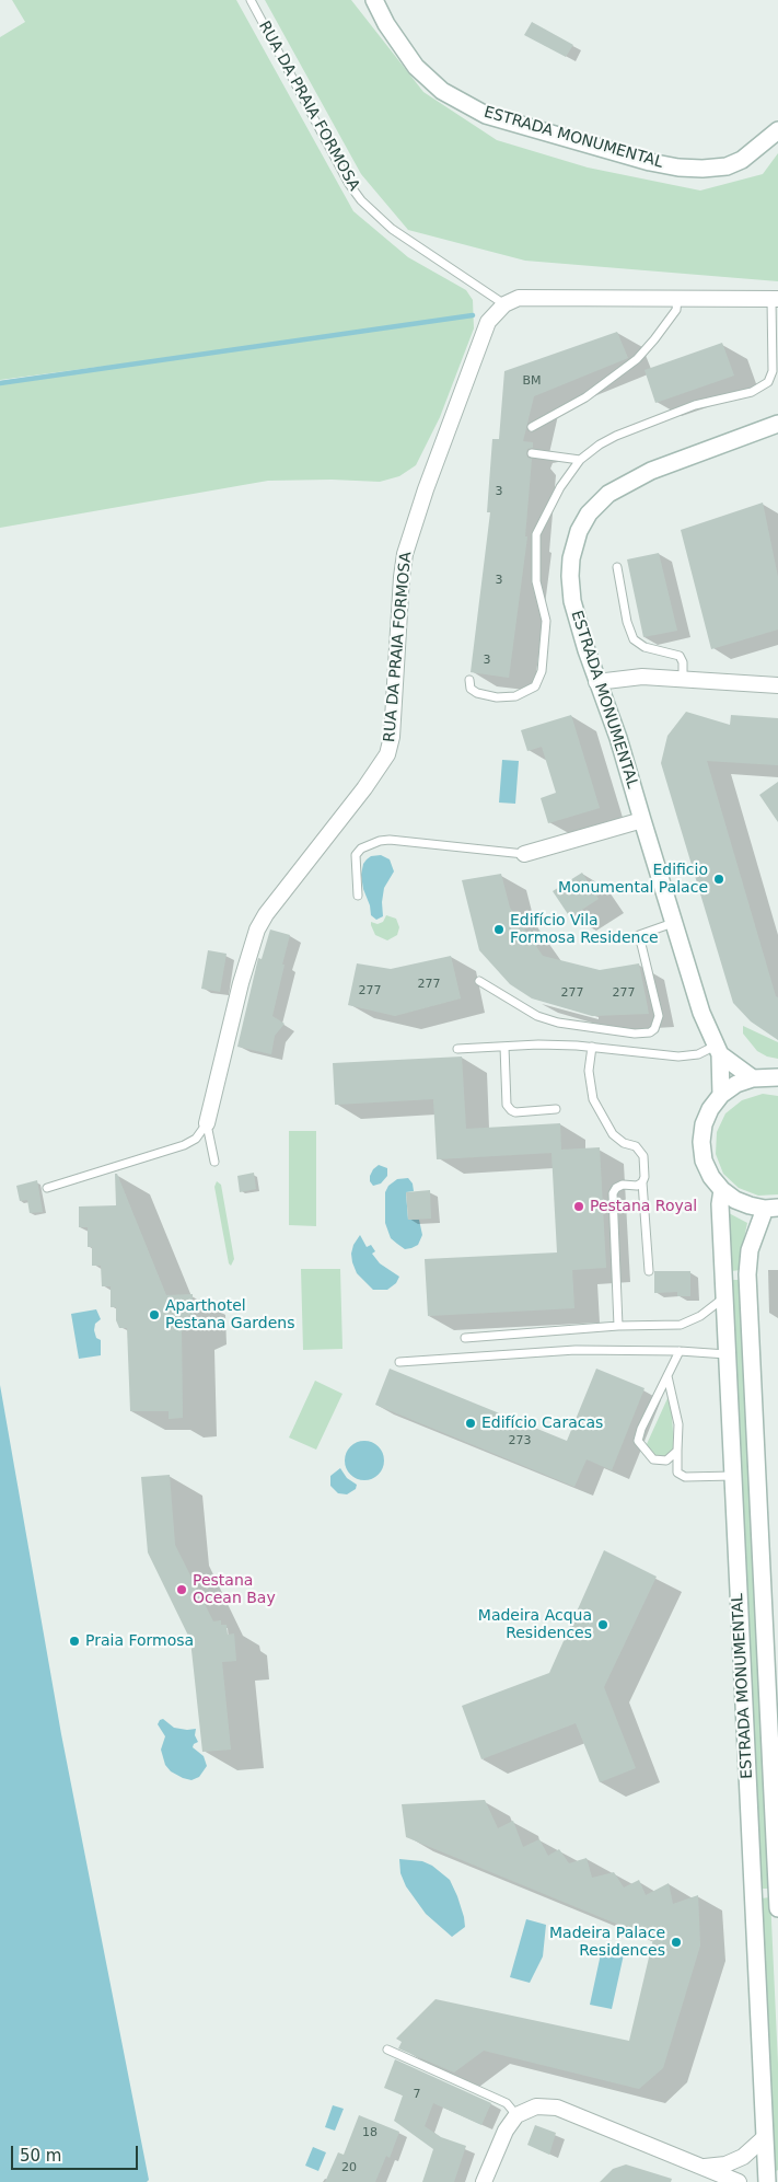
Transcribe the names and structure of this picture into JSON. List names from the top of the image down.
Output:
{
  "streets": {
    "main road": ["ESTRADA MONUMENTAL"],
    "street": ["RUA DA PRAIA FORMOSA"]
  },
  "places": [
    "Edificio Monumental Palace",
    "Edifício Vila Formosa Residence",
    "Pestana Royal",
    "Aparthotel Pestana Gardens",
    "Edifício Caracas",
    "Pestana Ocean Bay",
    "Madeira Acqua Residences",
    "Praia Formosa",
    "Madeira Palace Residences"
  ],
  "house_numbers": [
    "BM",
    "3",
    "3",
    "3",
    "277",
    "277",
    "277",
    "277",
    "273",
    "7",
    "18",
    "20"
  ],
  "scale_bar": "50 m"
}
